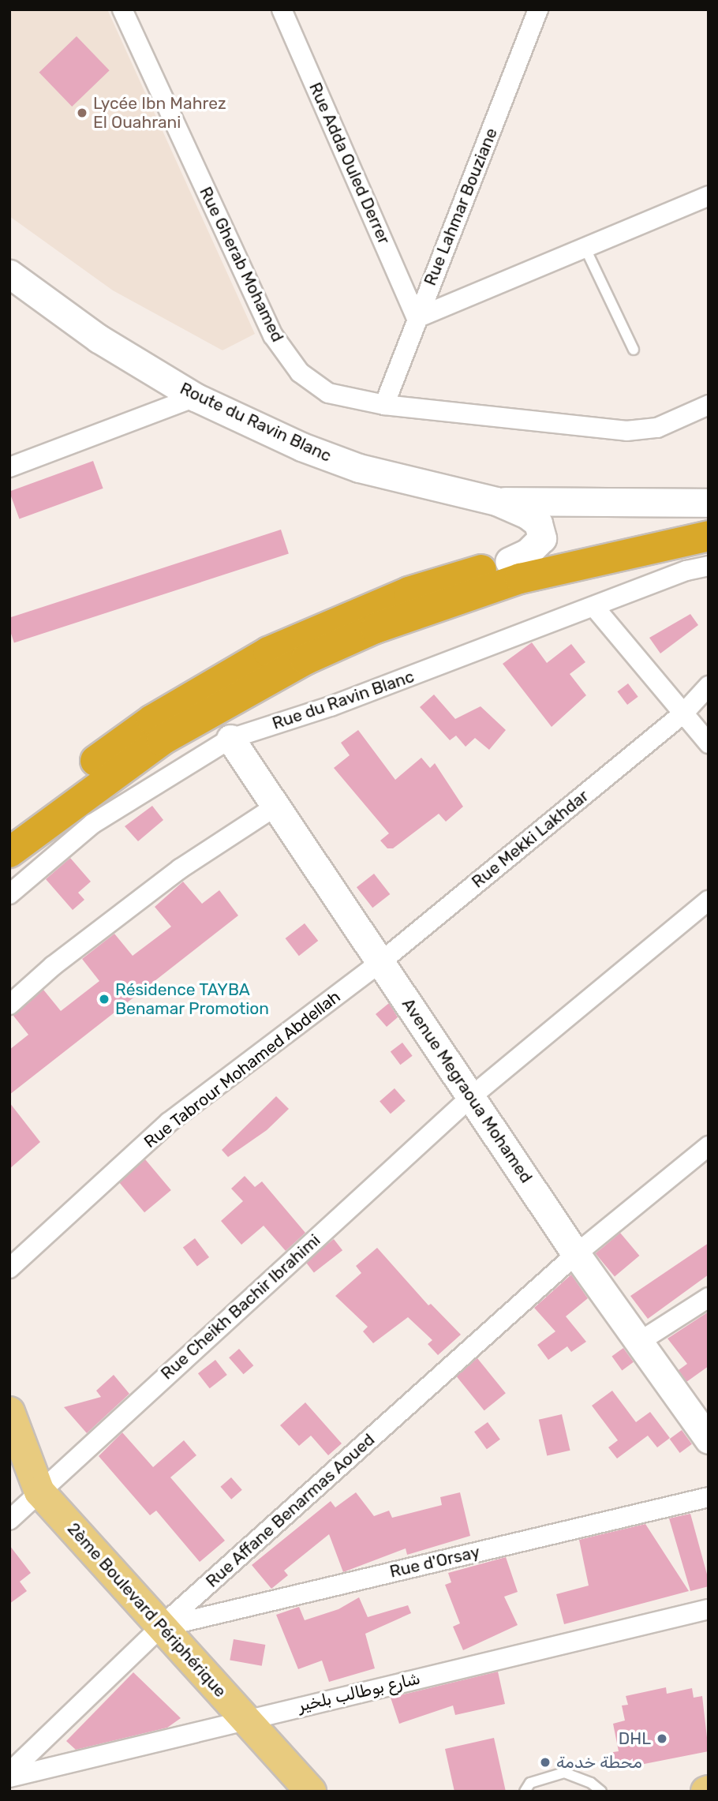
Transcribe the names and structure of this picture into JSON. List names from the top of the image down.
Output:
{
  "streets": {
    "main road": ["Route du Ravin Blanc", "Avenue Megraoua Mohamed", "2ème Boulevard Périphérique"],
    "street": [
      "Rue Adda Ouled Derrer",
      "Rue Lahmar Bouziane",
      "Rue Gherab Mohamed",
      "Rue du Ravin Blanc",
      "Rue Mekki Lakhdar",
      "Rue Tabrour Mohamed Abdellah",
      "Rue Cheikh Bachir Ibrahimi",
      "Rue Affane Benarmas Aoued",
      "Rue d'Orsay",
      "شارع بوطالب بلخير"
    ]
  },
  "crossings": [
    ["Rue Adda Ouled Derrer", "Rue Lahmar Bouziane"],
    ["Rue Lahmar Bouziane", "Rue Gherab Mohamed"],
    ["Rue du Ravin Blanc", "Avenue Megraoua Mohamed"],
    ["Rue Mekki Lakhdar", "Rue Tabrour Mohamed Abdellah"],
    ["Rue Mekki Lakhdar", "Avenue Megraoua Mohamed"],
    ["Rue Tabrour Mohamed Abdellah", "Avenue Megraoua Mohamed"],
    ["Avenue Megraoua Mohamed", "Rue Cheikh Bachir Ibrahimi"],
    ["Avenue Megraoua Mohamed", "Rue Affane Benarmas Aoued"],
    ["Rue Cheikh Bachir Ibrahimi", "2ème Boulevard Périphérique"],
    ["Rue Affane Benarmas Aoued", "Rue d'Orsay"],
    ["Rue Affane Benarmas Aoued", "2ème Boulevard Périphérique"],
    ["Rue d'Orsay", "2ème Boulevard Périphérique"],
    ["2ème Boulevard Périphérique", "شارع بوطالب بلخير"]
  ],
  "places": [
    "Lycée Ibn Mahrez El Ouahrani",
    "Résidence TAYBA Benamar Promotion",
    "DHL",
    "محطة خدمة"
  ]
}
